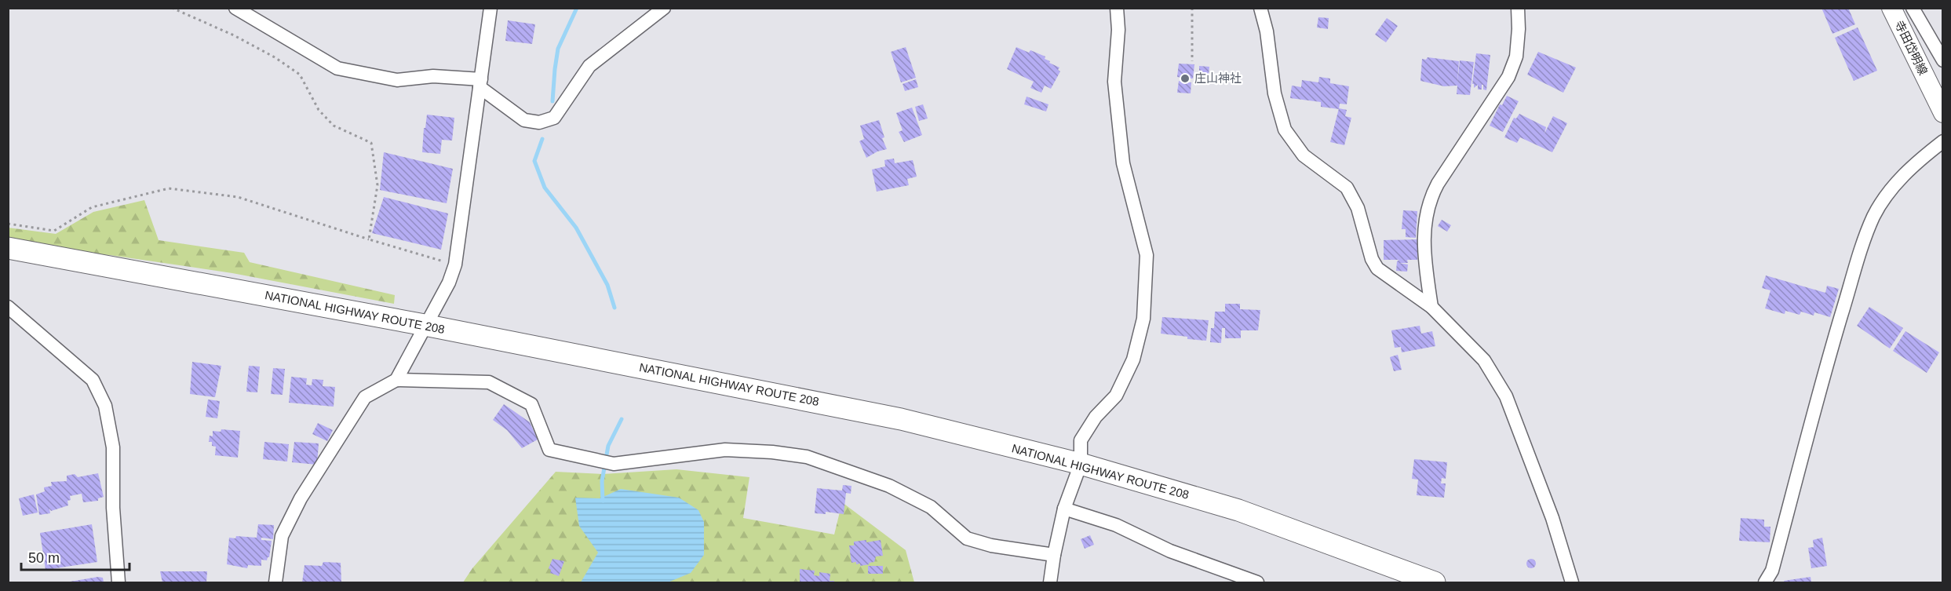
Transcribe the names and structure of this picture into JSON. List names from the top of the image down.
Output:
{
  "streets": {
    "highway": ["NATIONAL HIGHWAY ROUTE 208"],
    "main road": ["寺田岱明線"]
  },
  "places": ["庄山神社"],
  "scale_bar": "50 m"
}
